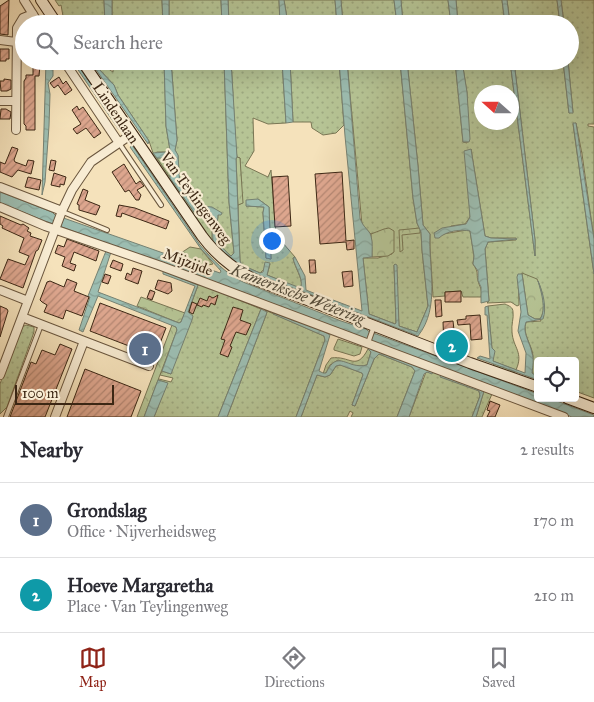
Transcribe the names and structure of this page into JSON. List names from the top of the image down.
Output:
{
  "streets": {
    "main road": ["Van Teylingenweg"],
    "street": ["Lindenlaan", "Mijzijde"]
  },
  "water": ["Kameriksche Wetering"],
  "scale_bar": "100 m",
  "north": "left",
  "page": {
    "search": "Search here",
    "pins": ["2", "1"],
    "scale": "100 m",
    "heading": ["Nearby", "2 results"],
    "list": [
      {
        "mark": "1",
        "name": "Grondslag",
        "note": "Office · Nijverheidsweg",
        "value": "170 m"
      },
      {
        "mark": "2",
        "name": "Hoeve Margaretha",
        "note": "Place · Van Teylingenweg",
        "value": "210 m"
      }
    ],
    "nav": ["Map", "Directions", "Saved"]
  }
}
